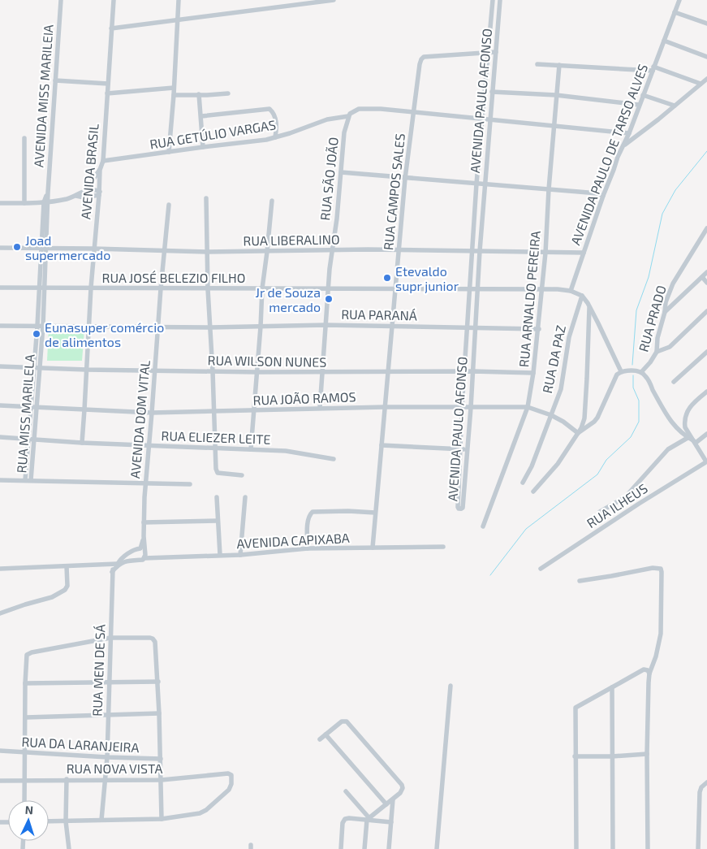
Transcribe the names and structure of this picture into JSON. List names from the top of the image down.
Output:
{
  "streets": {
    "street": [
      "AVENIDA MISS MARILEIA",
      "AVENIDA PAULO AFONSO",
      "RUA GETÚLIO VARGAS",
      "AVENIDA PAULO DE TARSO ALVES",
      "AVENIDA BRASIL",
      "RUA SÃO JOÃO",
      "RUA CAMPOS SALES",
      "RUA LIBERALINO",
      "RUA JOSÉ BELEZIO FILHO",
      "RUA ARNALDO PEREIRA",
      "RUA PARANÁ",
      "RUA PRADO",
      "RUA DA PAZ",
      "RUA WILSON NUNES",
      "RUA JOÃO RAMOS",
      "RUA MISS MARILELA",
      "AVENIDA DOM VITAL",
      "RUA ELIEZER LEITE",
      "RUA ILHEUS",
      "AVENIDA CAPIXABA",
      "RUA MEN DE SÁ",
      "RUA DA LARANJEIRA",
      "RUA NOVA VISTA"
    ]
  },
  "crossings": [
    ["AVENIDA MISS MARILEIA", "RUA MISS MARILELA"],
    ["AVENIDA PAULO AFONSO", "RUA CAMPOS SALES"],
    ["AVENIDA PAULO AFONSO", "RUA LIBERALINO"],
    ["AVENIDA PAULO AFONSO", "RUA JOSÉ BELEZIO FILHO"],
    ["AVENIDA PAULO AFONSO", "RUA PARANÁ"],
    ["AVENIDA PAULO AFONSO", "RUA WILSON NUNES"],
    ["AVENIDA PAULO AFONSO", "RUA JOÃO RAMOS"],
    ["RUA GETÚLIO VARGAS", "AVENIDA BRASIL"],
    ["RUA GETÚLIO VARGAS", "RUA SÃO JOÃO"],
    ["AVENIDA PAULO DE TARSO ALVES", "RUA LIBERALINO"],
    ["AVENIDA BRASIL", "RUA LIBERALINO"],
    ["AVENIDA BRASIL", "RUA JOSÉ BELEZIO FILHO"],
    ["AVENIDA BRASIL", "RUA PARANÁ"],
    ["AVENIDA BRASIL", "RUA WILSON NUNES"],
    ["AVENIDA BRASIL", "RUA JOÃO RAMOS"],
    ["AVENIDA BRASIL", "RUA ELIEZER LEITE"],
    ["RUA SÃO JOÃO", "RUA LIBERALINO"],
    ["RUA SÃO JOÃO", "RUA JOSÉ BELEZIO FILHO"],
    ["RUA SÃO JOÃO", "RUA PARANÁ"],
    ["RUA SÃO JOÃO", "RUA WILSON NUNES"],
    ["RUA SÃO JOÃO", "RUA JOÃO RAMOS"],
    ["RUA CAMPOS SALES", "RUA LIBERALINO"],
    ["RUA CAMPOS SALES", "RUA JOSÉ BELEZIO FILHO"],
    ["RUA CAMPOS SALES", "RUA PARANÁ"],
    ["RUA CAMPOS SALES", "RUA WILSON NUNES"],
    ["RUA CAMPOS SALES", "RUA JOÃO RAMOS"],
    ["RUA CAMPOS SALES", "AVENIDA CAPIXABA"],
    ["RUA LIBERALINO", "RUA ARNALDO PEREIRA"],
    ["RUA LIBERALINO", "RUA MISS MARILELA"],
    ["RUA LIBERALINO", "AVENIDA DOM VITAL"],
    ["RUA JOSÉ BELEZIO FILHO", "RUA ARNALDO PEREIRA"],
    ["RUA JOSÉ BELEZIO FILHO", "RUA MISS MARILELA"],
    ["RUA JOSÉ BELEZIO FILHO", "AVENIDA DOM VITAL"],
    ["RUA ARNALDO PEREIRA", "RUA PARANÁ"],
    ["RUA ARNALDO PEREIRA", "RUA WILSON NUNES"],
    ["RUA ARNALDO PEREIRA", "RUA JOÃO RAMOS"],
    ["RUA PARANÁ", "RUA MISS MARILELA"],
    ["RUA PARANÁ", "AVENIDA DOM VITAL"],
    ["RUA DA PAZ", "RUA JOÃO RAMOS"],
    ["RUA WILSON NUNES", "RUA MISS MARILELA"],
    ["RUA WILSON NUNES", "AVENIDA DOM VITAL"],
    ["RUA JOÃO RAMOS", "RUA MISS MARILELA"],
    ["RUA JOÃO RAMOS", "AVENIDA DOM VITAL"],
    ["RUA MISS MARILELA", "RUA ELIEZER LEITE"],
    ["AVENIDA DOM VITAL", "RUA ELIEZER LEITE"],
    ["AVENIDA DOM VITAL", "AVENIDA CAPIXABA"],
    ["AVENIDA DOM VITAL", "RUA MEN DE SÁ"],
    ["AVENIDA CAPIXABA", "RUA MEN DE SÁ"],
    ["RUA MEN DE SÁ", "RUA DA LARANJEIRA"],
    ["RUA MEN DE SÁ", "RUA NOVA VISTA"]
  ],
  "places": [
    "Joad supermercado",
    "Etevaldo supr junior",
    "Jr de Souza mercado",
    "Eunasuper comércio de alimentos"
  ],
  "north": "top"
}
